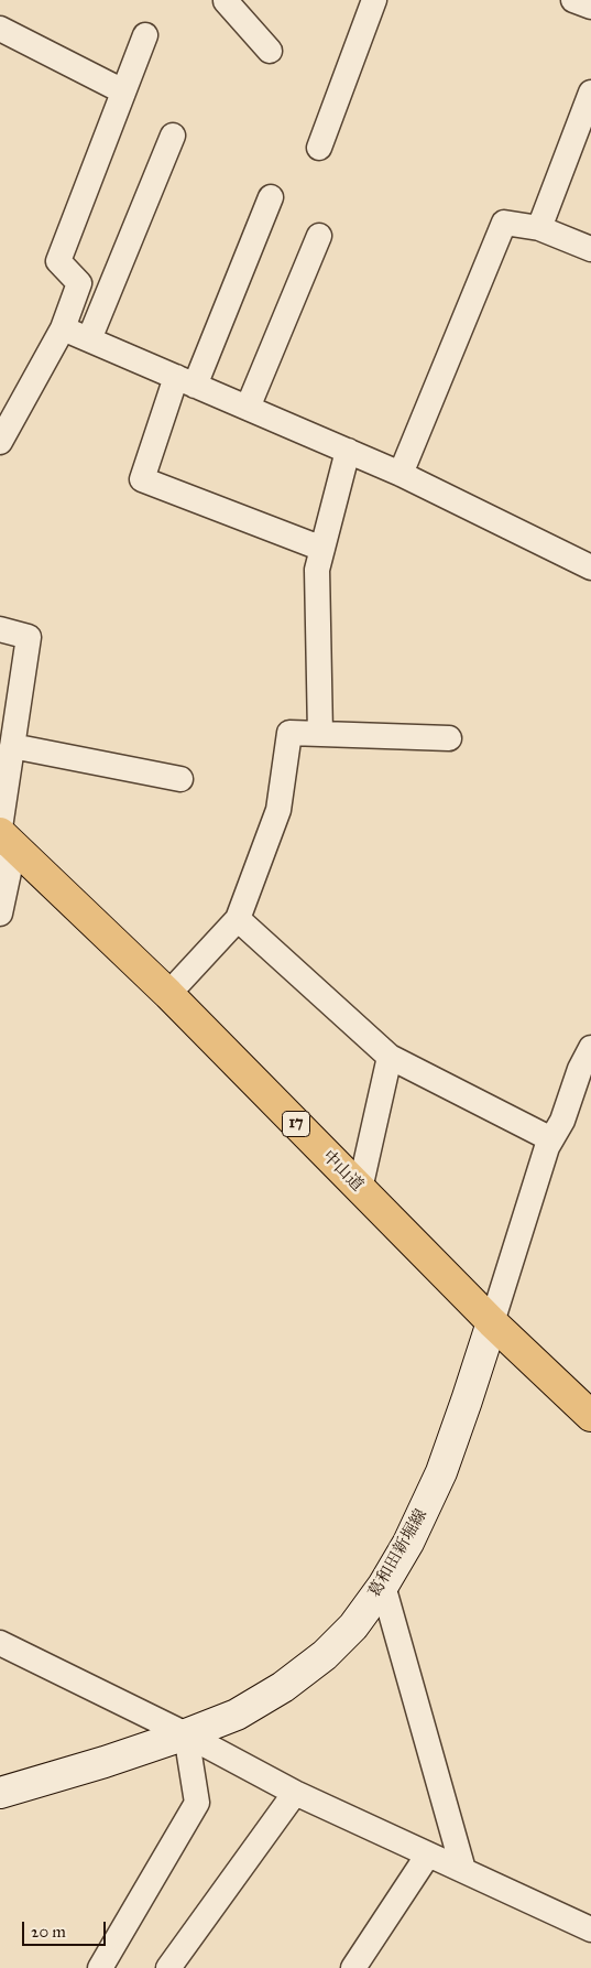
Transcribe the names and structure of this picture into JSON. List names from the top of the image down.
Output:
{
  "streets": {
    "highway": ["17", "中山道"],
    "main road": ["葛和田新堀線"]
  },
  "crossings": [
    ["中山道", "葛和田新堀線"]
  ],
  "scale_bar": "20 m"
}
